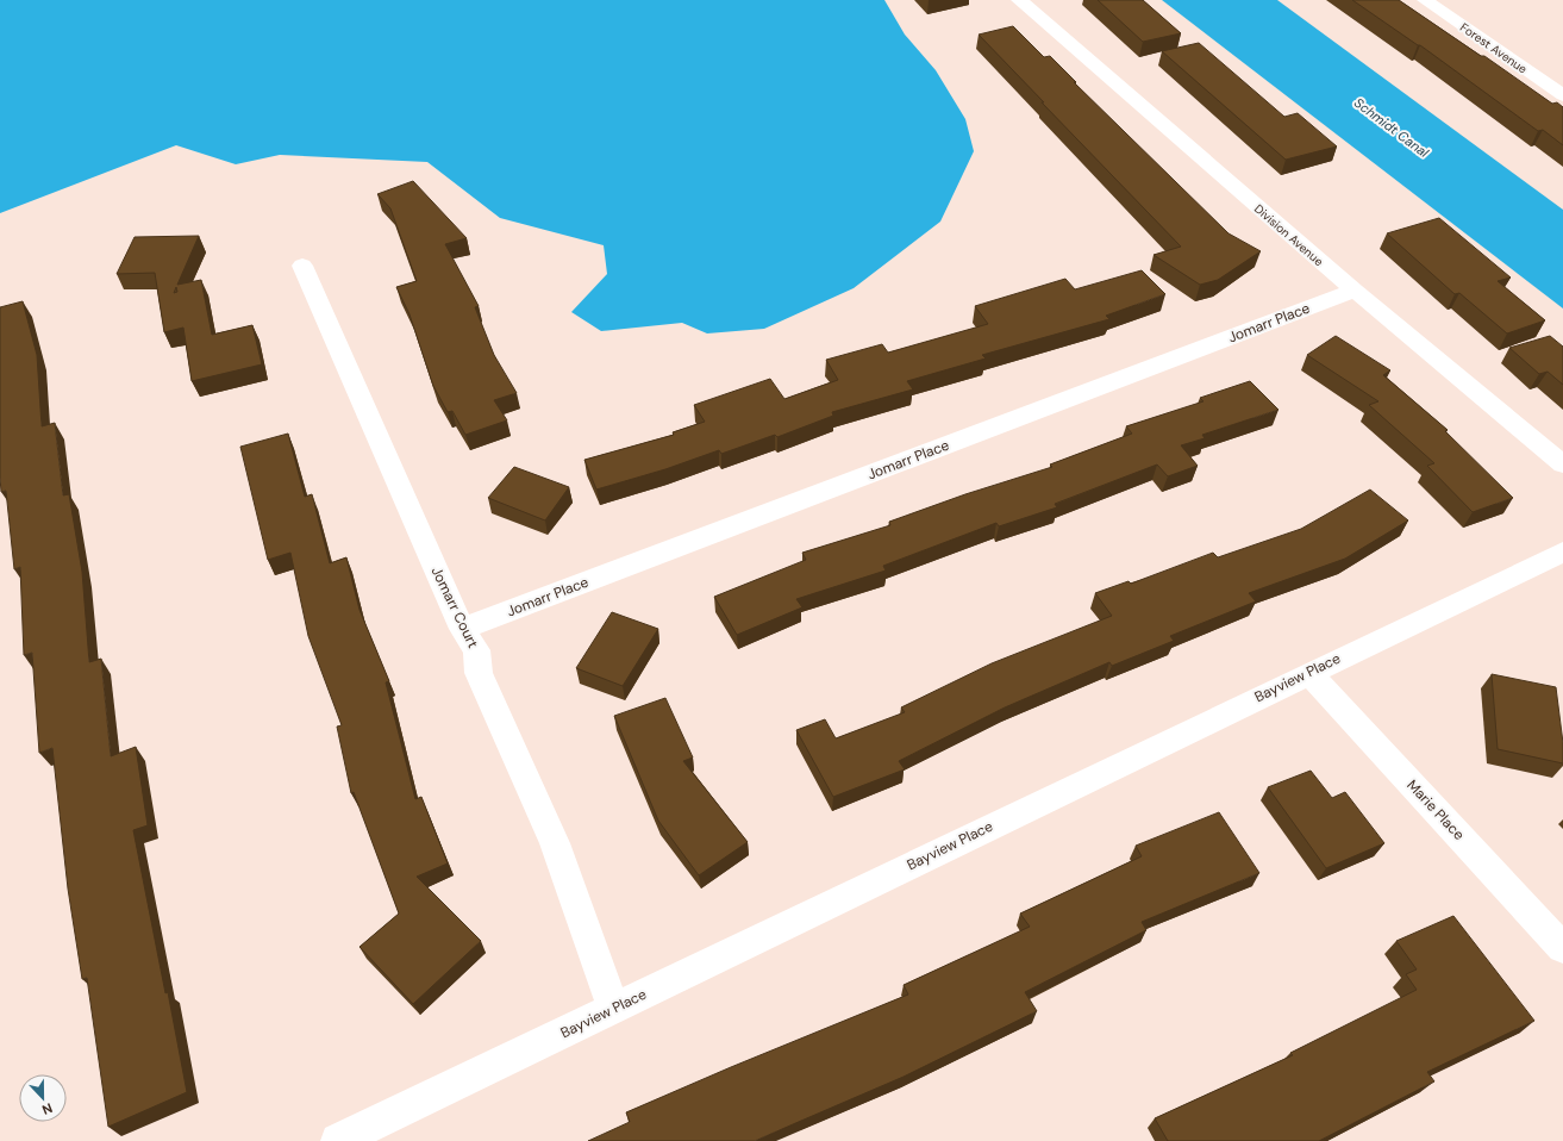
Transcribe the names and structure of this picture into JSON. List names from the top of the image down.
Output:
{
  "streets": {
    "street": [
      "Forest Avenue",
      "Division Avenue",
      "Jomarr Place",
      "Jomarr Court",
      "Bayview Place",
      "Marie Place"
    ]
  },
  "crossings": [
    ["Division Avenue", "Jomarr Place"],
    ["Jomarr Place", "Jomarr Court"],
    ["Jomarr Court", "Bayview Place"],
    ["Bayview Place", "Marie Place"]
  ],
  "water": ["Schmidt Canal"],
  "north": "bottom"
}
